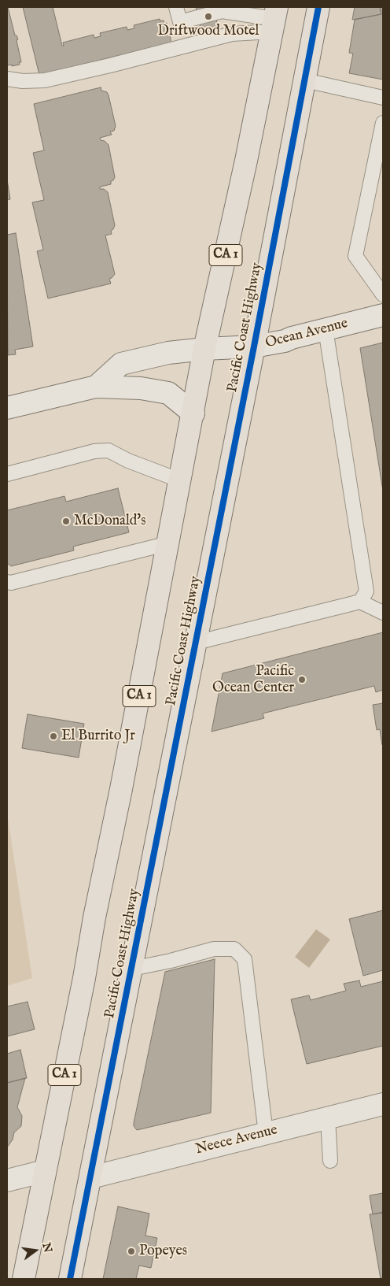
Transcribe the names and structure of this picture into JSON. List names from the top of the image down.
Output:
{
  "streets": {
    "highway": ["CA 1", "Pacific Coast Highway"],
    "street": ["Ocean Avenue", "Neece Avenue"]
  },
  "crossings": [
    ["CA 1", "Ocean Avenue"],
    ["Pacific Coast Highway", "Ocean Avenue"],
    ["Pacific Coast Highway", "Neece Avenue"]
  ],
  "places": [
    "Driftwood Motel",
    "McDonald's",
    "Pacific Ocean Center",
    "El Burrito Jr",
    "Popeyes"
  ],
  "north": "right"
}
